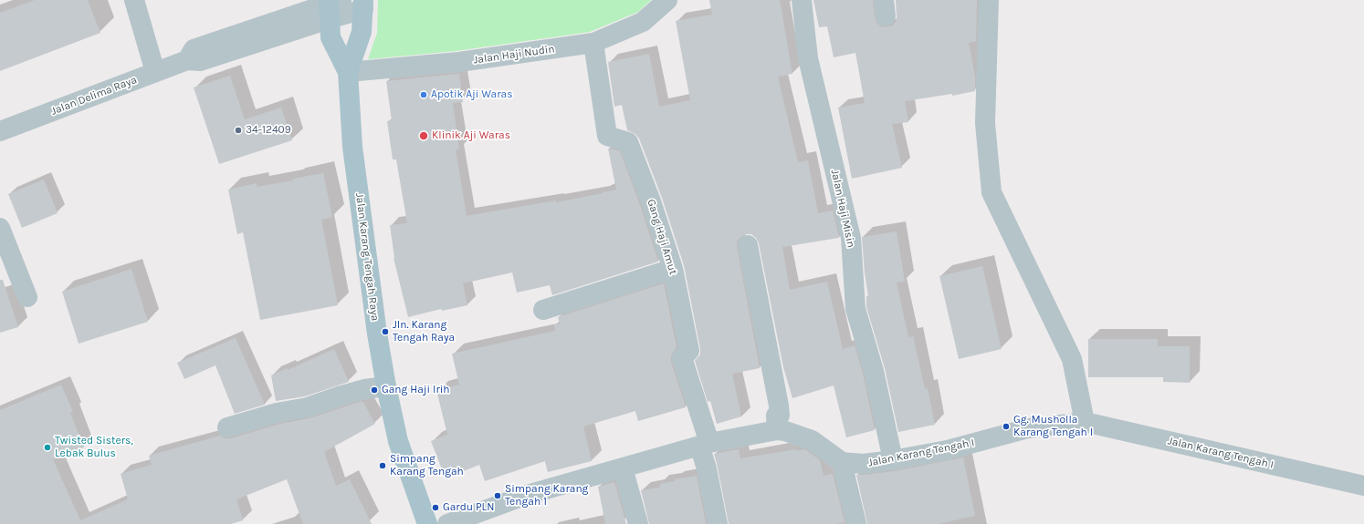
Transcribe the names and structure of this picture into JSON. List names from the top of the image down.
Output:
{
  "streets": {
    "main road": ["Jalan Karang Tengah Raya"],
    "street": [
      "Jalan Haji Nudin",
      "Jalan Delima Raya",
      "Jalan Haji Misin",
      "Gang Haji Amut",
      "Jalan Karang Tengah I"
    ]
  },
  "crossings": [
    ["Jalan Haji Nudin", "Gang Haji Amut"],
    ["Jalan Haji Nudin", "Jalan Karang Tengah Raya"],
    ["Jalan Delima Raya", "Jalan Karang Tengah Raya"],
    ["Jalan Haji Misin", "Jalan Karang Tengah I"]
  ],
  "places": [
    "Apotik Aji Waras",
    "34-12409",
    "Klinik Aji Waras",
    "Jln. Karang Tengah Raya",
    "Gang Haji Irih",
    "Gg. Musholla Karang Tengah I",
    "Twisted Sisters, Lebak Bulus",
    "Simpang Karang Tengah",
    "Simpang Karang Tengah 1",
    "Gardu PLN"
  ]
}
